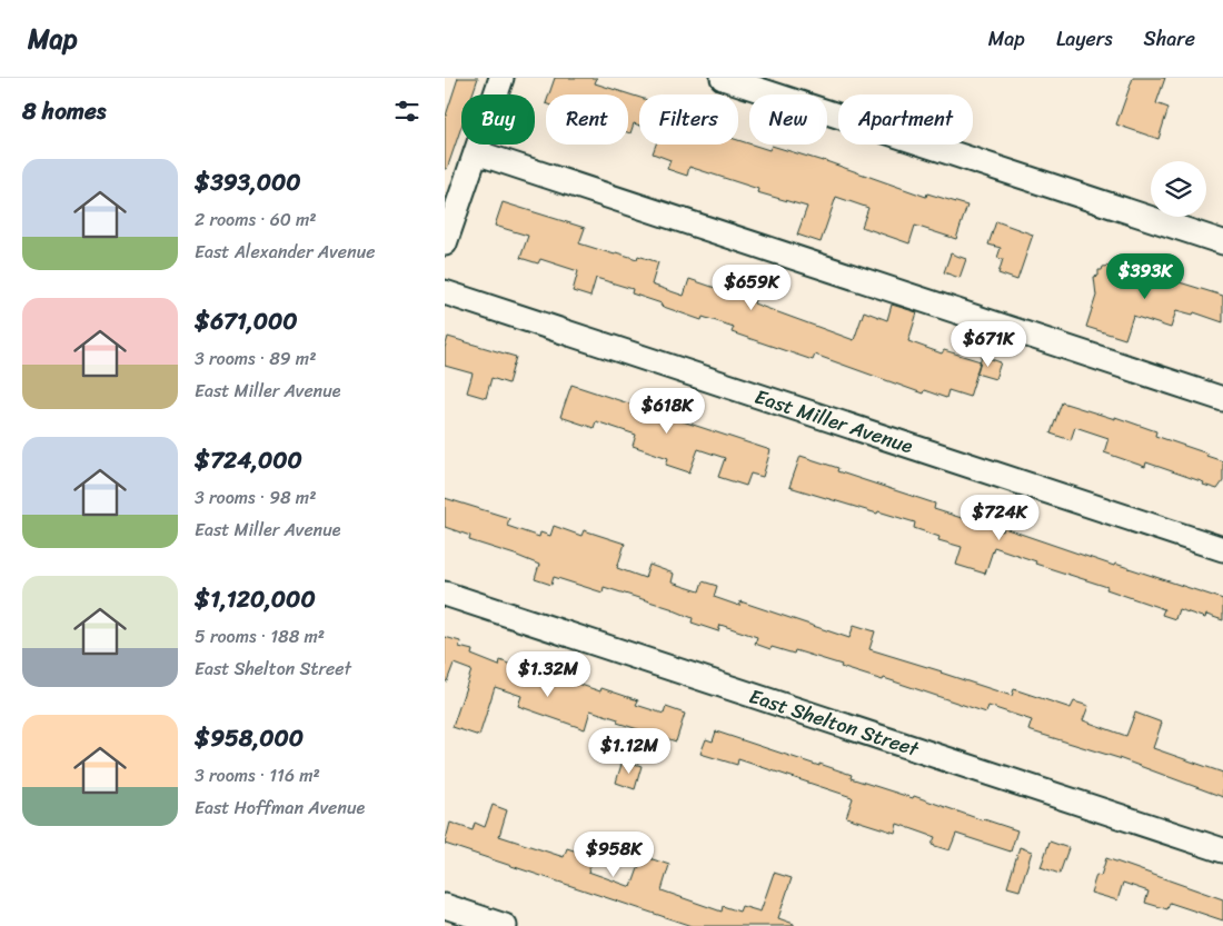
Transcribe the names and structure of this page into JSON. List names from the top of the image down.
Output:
{
  "streets": {
    "street": ["East Miller Avenue", "East Shelton Street"]
  },
  "page": {
    "header": "Map",
    "nav": ["Map", "Layers", "Share"],
    "heading": "8 homes",
    "chip": [
      "Buy",
      "Rent",
      "Filters",
      "New",
      "Apartment"
    ],
    "list": [
      {
        "name": "$393,000",
        "note": "2 rooms · 60 m² · East Alexander Avenue"
      },
      {
        "name": "$671,000",
        "note": "3 rooms · 89 m² · East Miller Avenue"
      },
      {
        "name": "$724,000",
        "note": "3 rooms · 98 m² · East Miller Avenue"
      },
      {
        "name": "$1,120,000",
        "note": "5 rooms · 188 m² · East Shelton Street"
      },
      {
        "name": "$958,000",
        "note": "3 rooms · 116 m² · East Hoffman Avenue"
      }
    ],
    "price": [
      "$393K",
      "$659K",
      "$671K",
      "$618K",
      "$724K",
      "$1.32M",
      "$1.12M",
      "$958K"
    ]
  }
}
